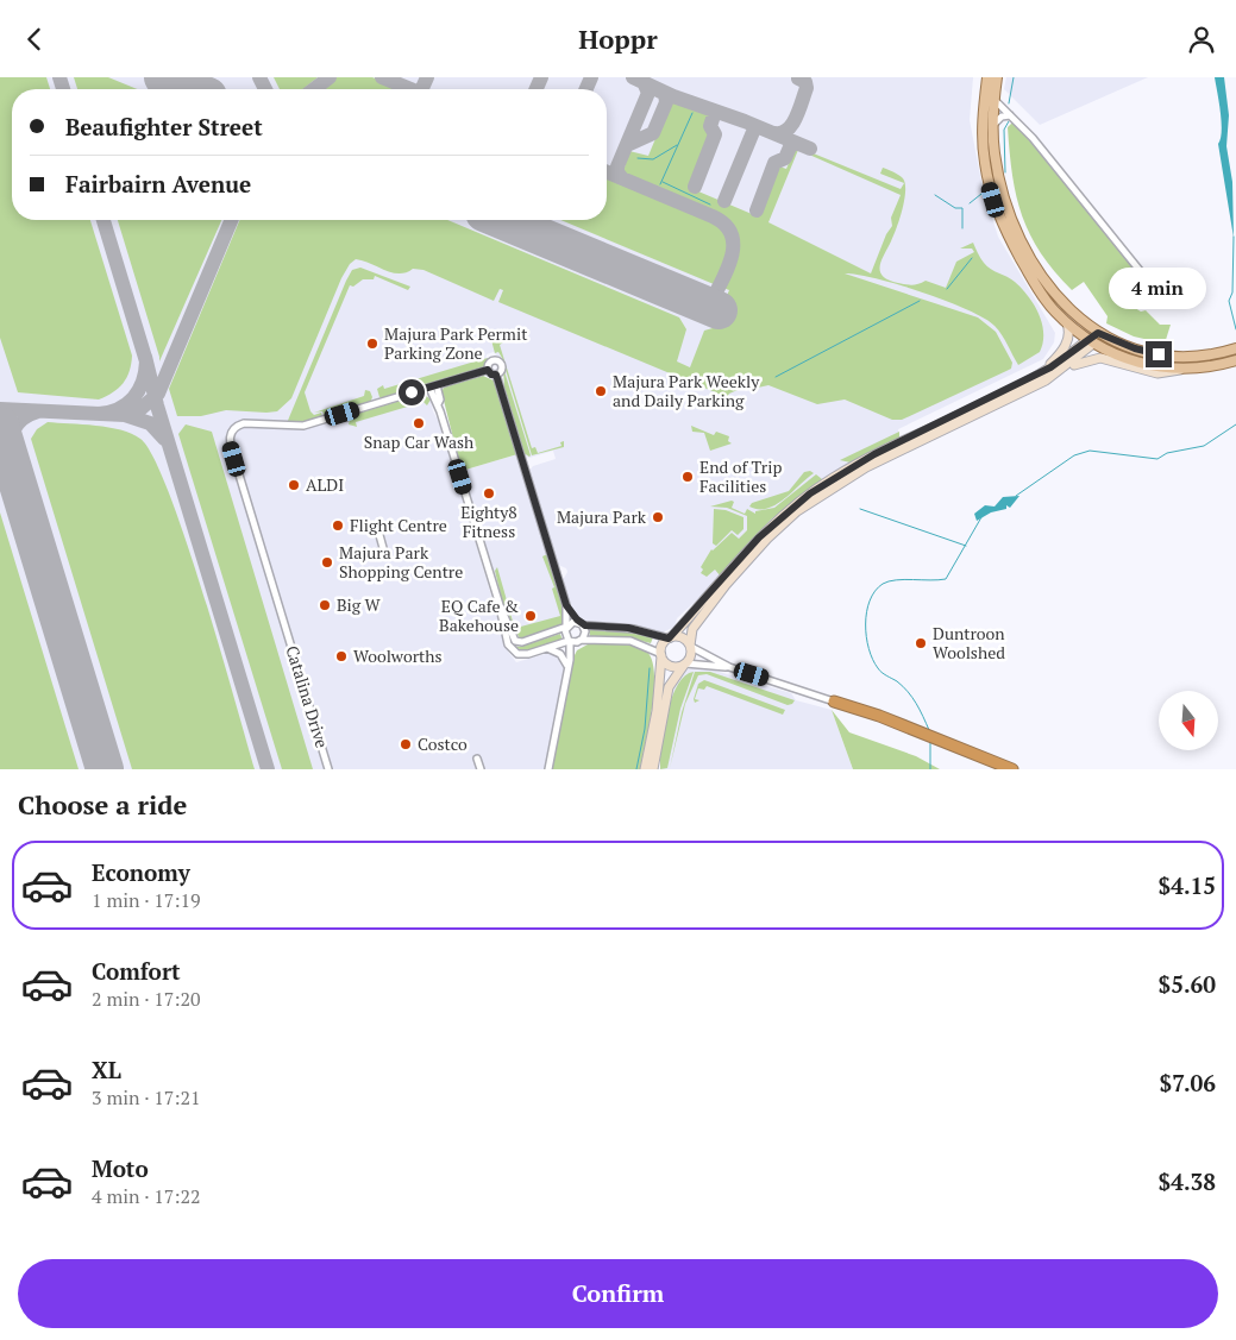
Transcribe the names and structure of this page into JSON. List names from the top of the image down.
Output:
{
  "streets": {
    "street": ["Catalina Drive"]
  },
  "places": [
    "Majura Park Permit Parking Zone",
    "Majura Park Weekly and Daily Parking",
    "Snap Car Wash",
    "End of Trip Facilities",
    "ALDI",
    "Eighty8 Fitness",
    "Majura Park",
    "Flight Centre",
    "Majura Park Shopping Centre",
    "Big W",
    "EQ Cafe & Bakehouse",
    "Duntroon Woolshed",
    "Woolworths",
    "Costco"
  ],
  "north": "bottom",
  "page": {
    "header": "Hoppr",
    "banner": ["Beaufighter Street", "Fairbairn Avenue"],
    "bubble": "4 min",
    "heading": "Choose a ride",
    "list": [
      {
        "name": "Economy",
        "note": "1 min · 17:19",
        "value": "$4.15"
      },
      {
        "name": "Comfort",
        "note": "2 min · 17:20",
        "value": "$5.60"
      },
      {
        "name": "XL",
        "note": "3 min · 17:21",
        "value": "$7.06"
      },
      {
        "name": "Moto",
        "note": "4 min · 17:22",
        "value": "$4.38"
      }
    ],
    "buttons": "Confirm"
  }
}
